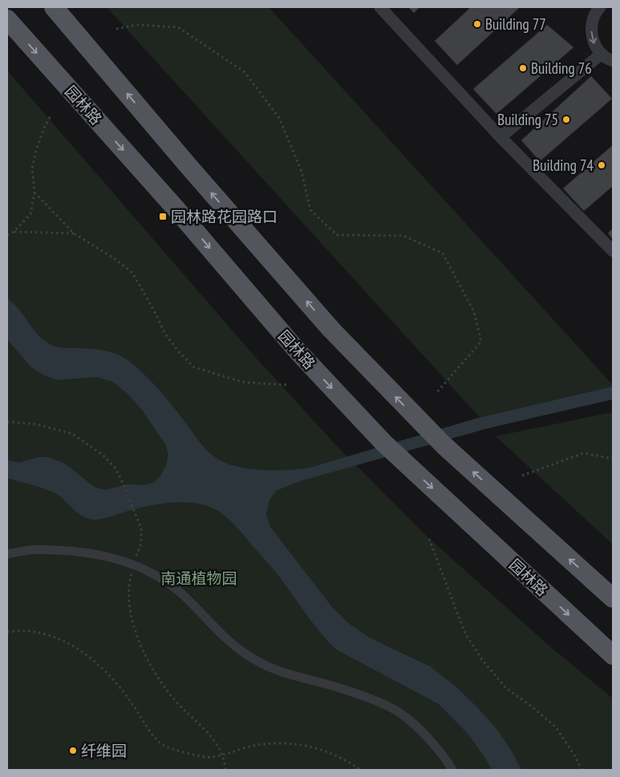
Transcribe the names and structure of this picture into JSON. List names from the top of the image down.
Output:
{
  "streets": {
    "main road": ["园林路"]
  },
  "parks": ["南通植物园"],
  "places": {
    "other": [
      "Building 77",
      "Building 76",
      "Building 75",
      "Building 74",
      "纤维园"
    ],
    "transit": ["园林路花园路口"]
  }
}
